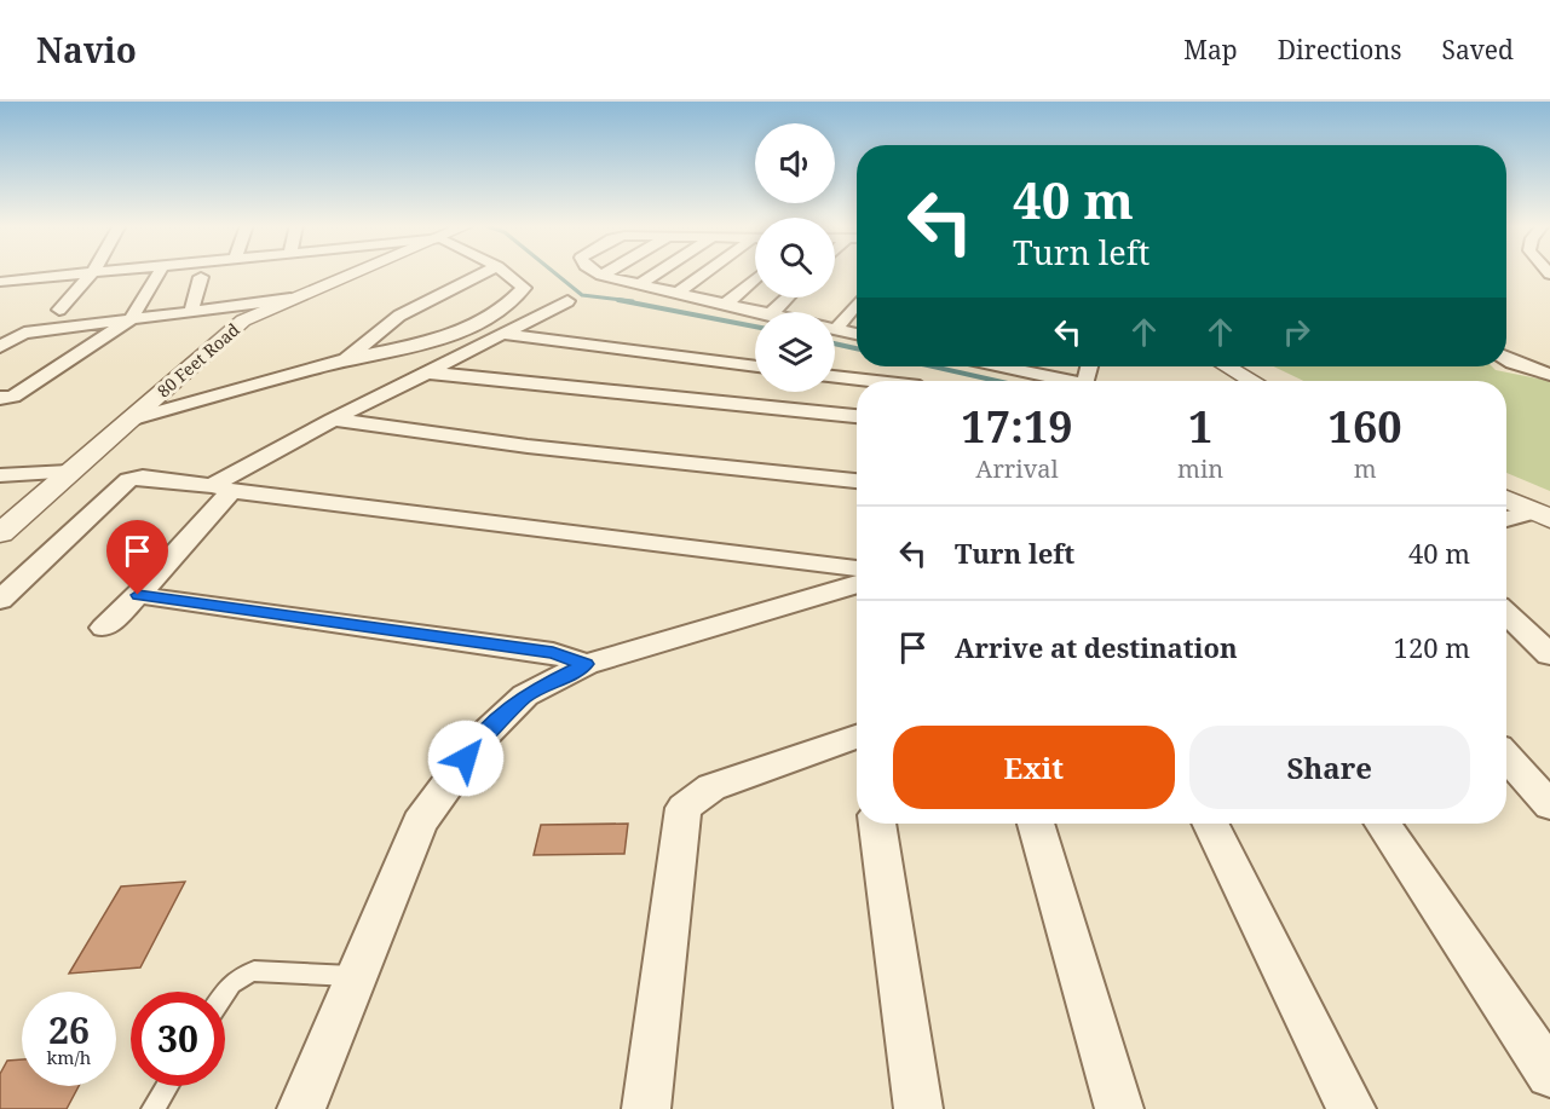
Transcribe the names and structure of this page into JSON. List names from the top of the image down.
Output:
{
  "streets": {
    "street": ["80 Feet Road"]
  },
  "page": {
    "header": "Navio",
    "nav": ["Map", "Directions", "Saved"],
    "turn": ["40 m", "Turn left"],
    "eta": [
      "17:19",
      "Arrival",
      "1",
      "min",
      "160",
      "m"
    ],
    "list": [
      {
        "name": "Turn left",
        "value": "40 m"
      },
      {
        "name": "Arrive at destination",
        "value": "120 m"
      }
    ],
    "buttons": ["Exit", "Share"],
    "speed": "26 km/h",
    "limit": "30"
  }
}
